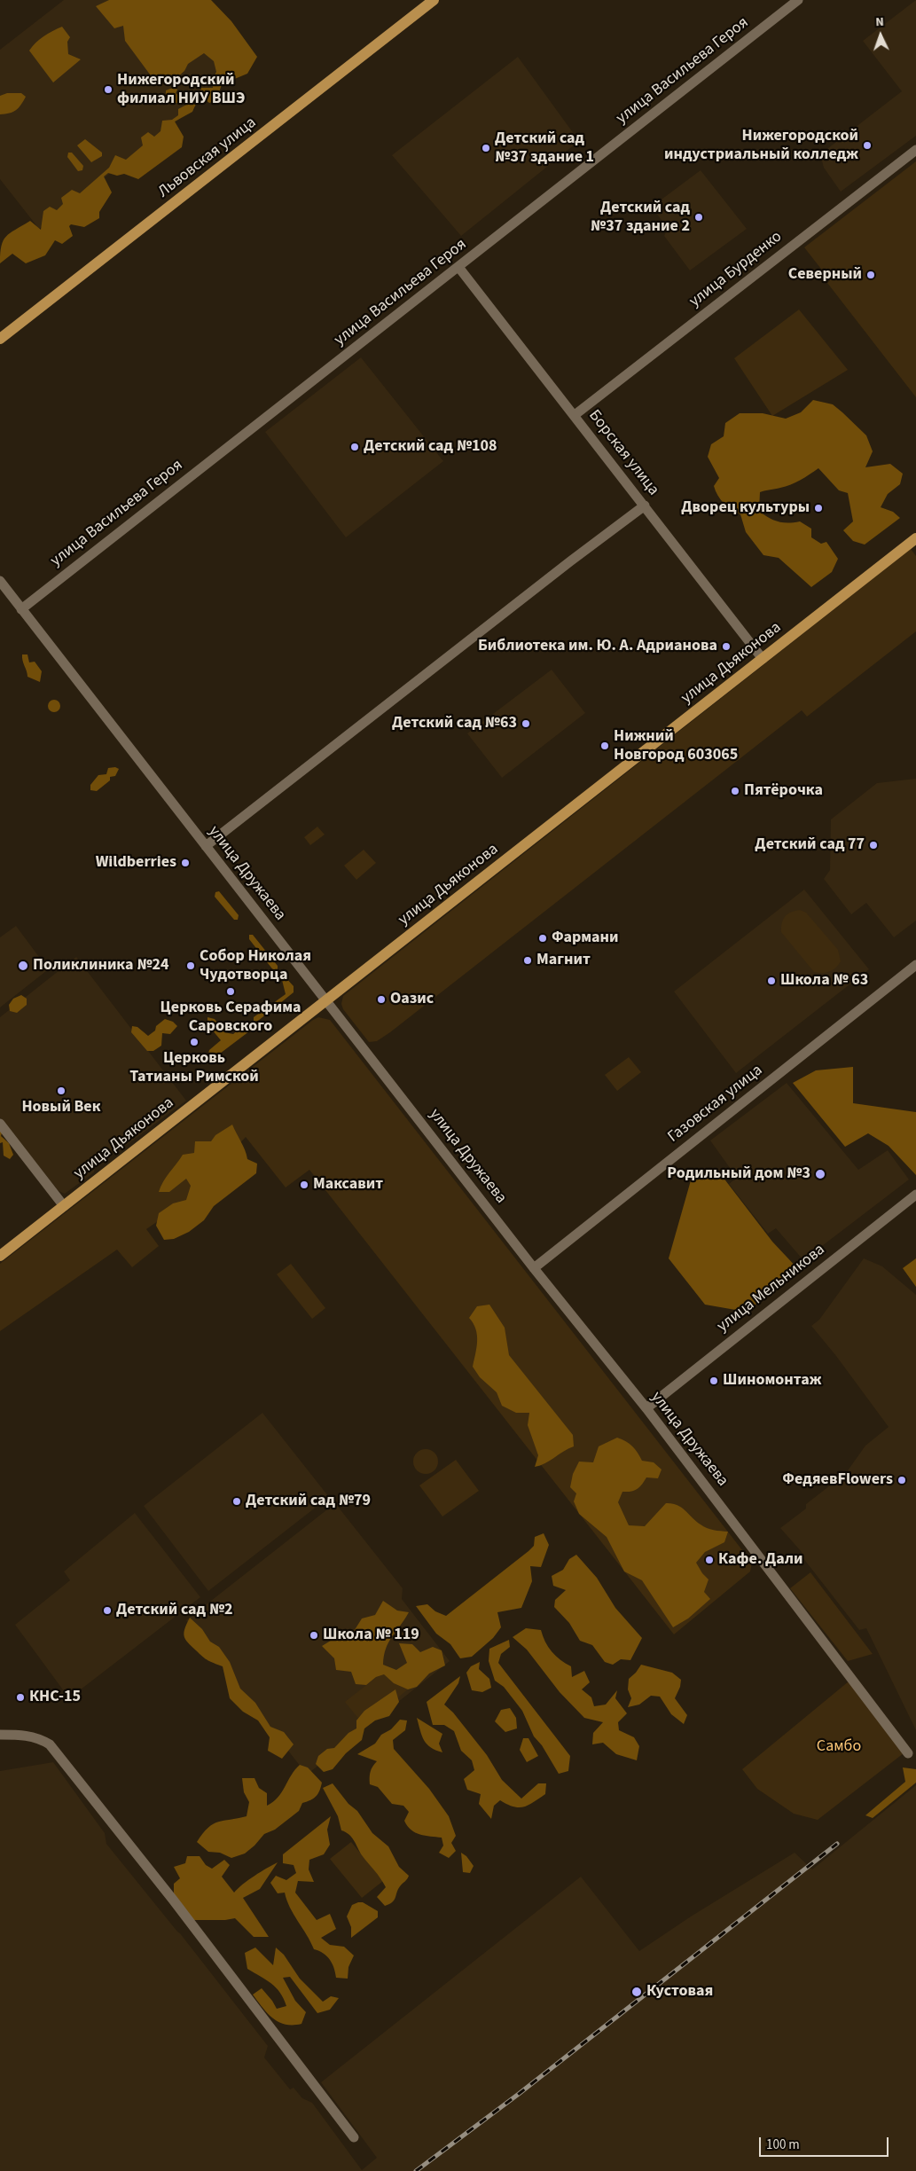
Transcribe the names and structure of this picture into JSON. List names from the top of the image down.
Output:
{
  "streets": {
    "main road": ["Львовская улица", "улица Дьяконова"],
    "street": [
      "улица Васильева Героя",
      "улица Бурденко",
      "Борская улица",
      "улица Дружаева",
      "Газовская улица",
      "улица Мельникова"
    ]
  },
  "crossings": [
    ["улица Васильева Героя", "Борская улица"],
    ["улица Васильева Героя", "улица Дружаева"],
    ["улица Бурденко", "Борская улица"],
    ["Борская улица", "улица Дьяконова"],
    ["улица Дьяконова", "улица Дружаева"],
    ["улица Дружаева", "Газовская улица"],
    ["улица Дружаева", "улица Мельникова"]
  ],
  "parks": ["Самбо"],
  "places": [
    "Нижегородский филиал НИУ ВШЭ",
    "Нижегородской индустриальный колледж",
    "Детский сад №37 здание 1",
    "Детский сад №37 здание 2",
    "Северный",
    "Детский сад №108",
    "Дворец культуры",
    "Библиотека им. Ю. А. Адрианова",
    "Детский сад №63",
    "Нижний Новгород 603065",
    "Пятёрочка",
    "Детский сад 77",
    "Wildberries",
    "Фармани",
    "Магнит",
    "Поликлиника №24",
    "Собор Николая Чудотворца",
    "Школа № 63",
    "Церковь Серафима Саровского",
    "Оазис",
    "Церковь Татианы Римской",
    "Новый Век",
    "Родильный дом №3",
    "Максавит",
    "Шиномонтаж",
    "ФедяевFlowers",
    "Детский сад №79",
    "Кафе. Дали",
    "Детский сад №2",
    "Школа № 119",
    "КНС-15",
    "Кустовая"
  ],
  "scale_bar": "100 m",
  "north": "top"
}
